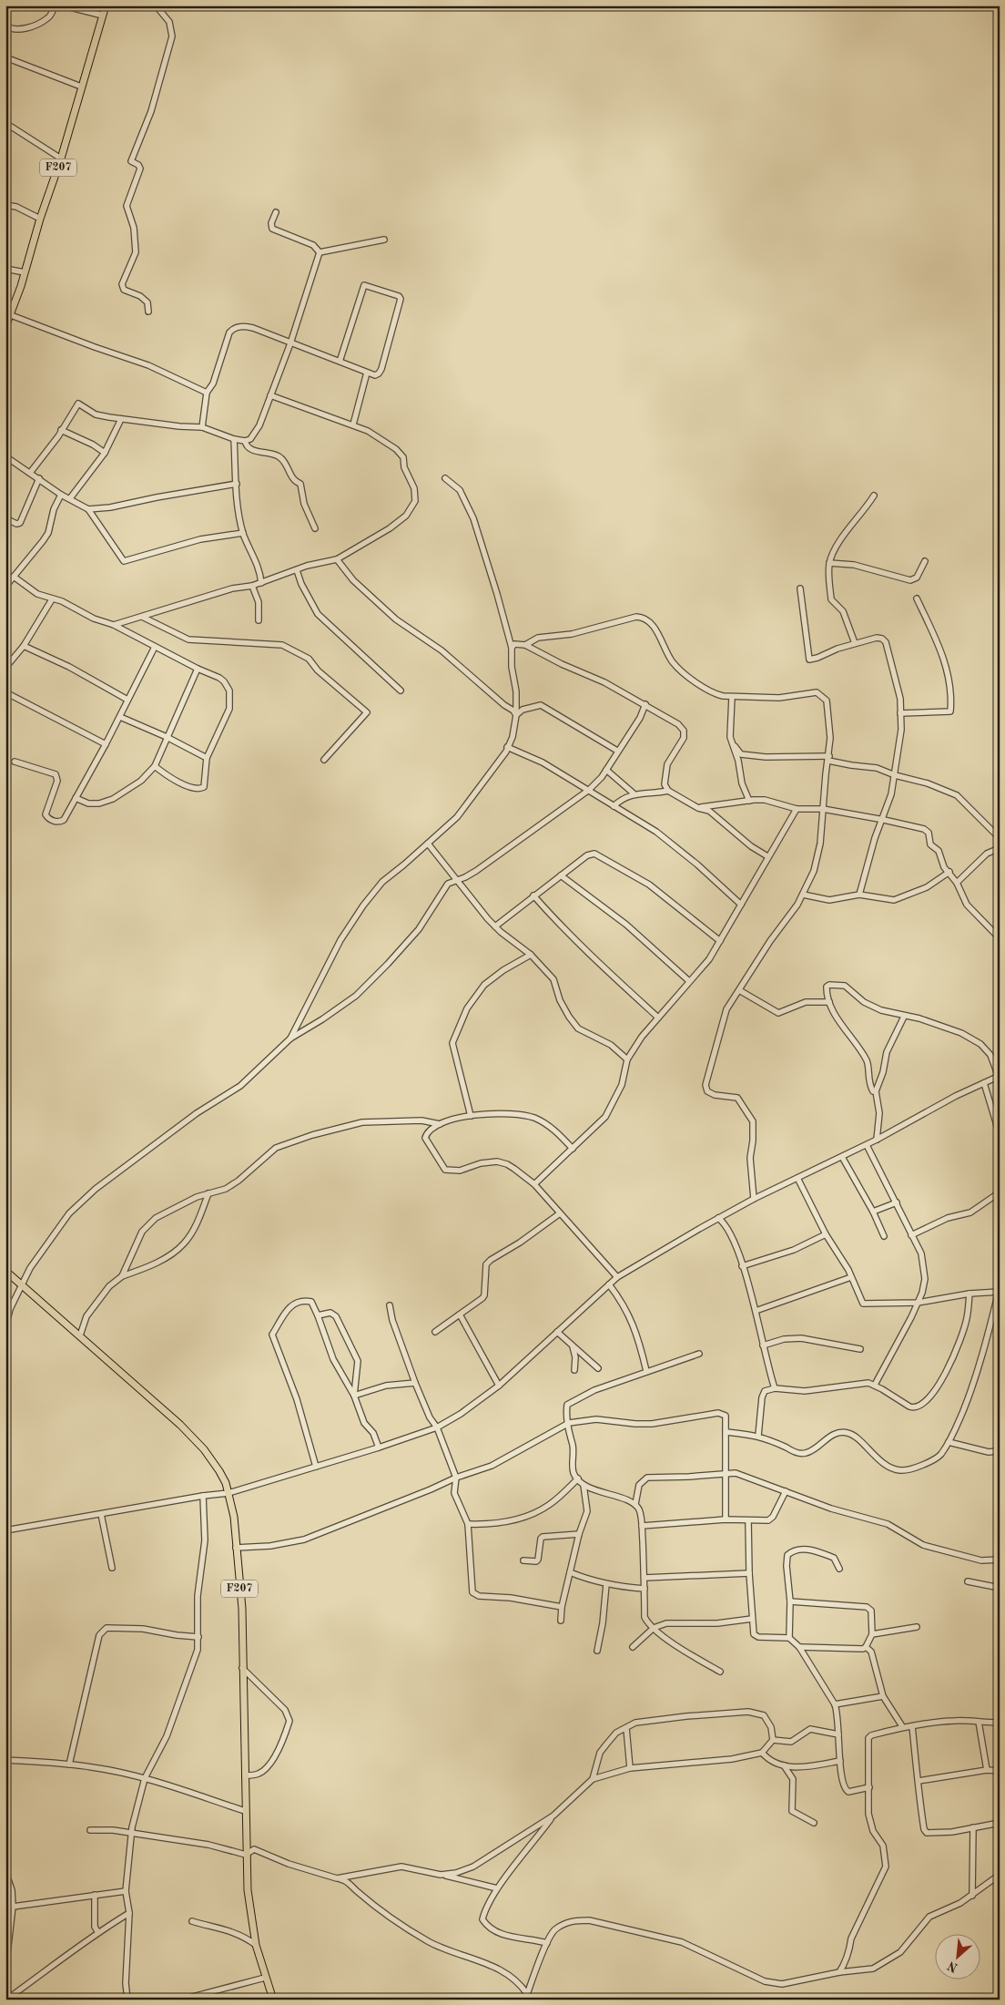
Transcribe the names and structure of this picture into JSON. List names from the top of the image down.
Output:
{
  "streets": {
    "main road": ["F207"]
  },
  "north": "bottom left"
}
